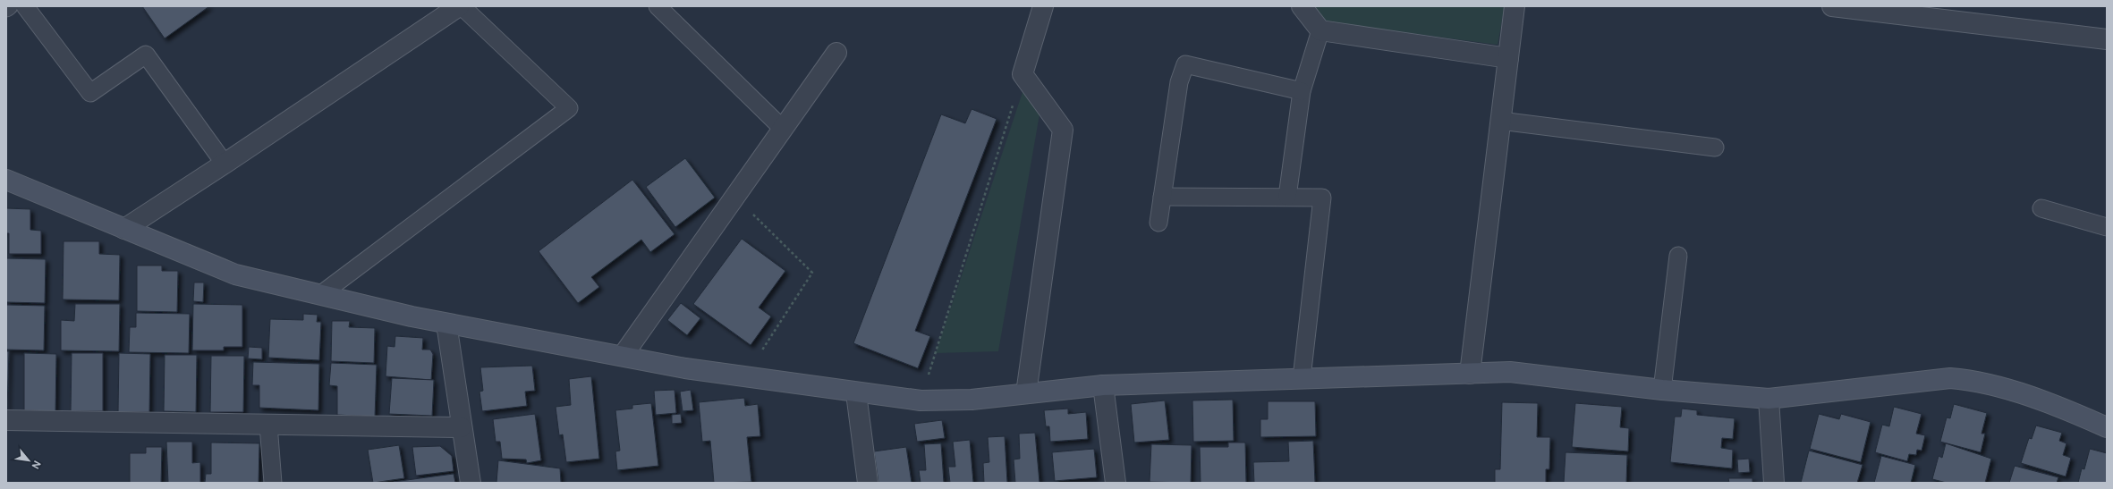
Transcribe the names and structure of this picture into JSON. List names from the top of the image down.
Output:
{
  "north": "bottom right"
}
